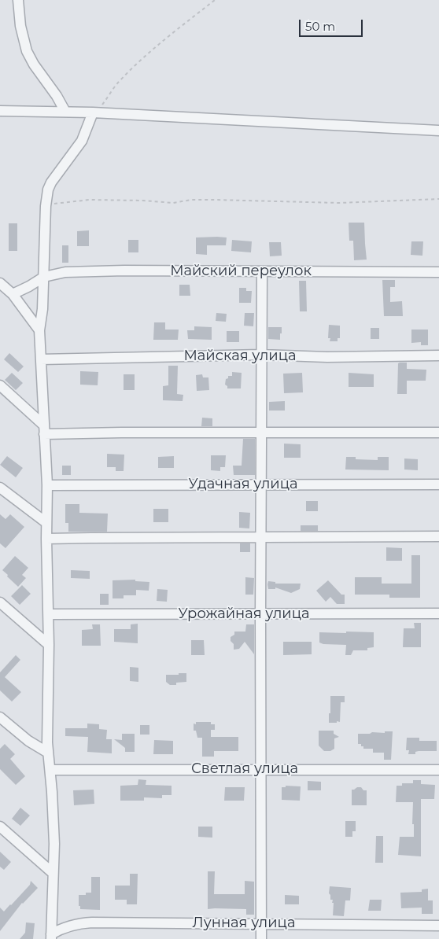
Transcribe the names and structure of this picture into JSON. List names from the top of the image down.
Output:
{
  "streets": {
    "street": [
      "Майский переулок",
      "Майская улица",
      "Удачная улица",
      "Урожайная улица",
      "Светлая улица",
      "Лунная улица"
    ]
  },
  "scale_bar": "50 m"
}
